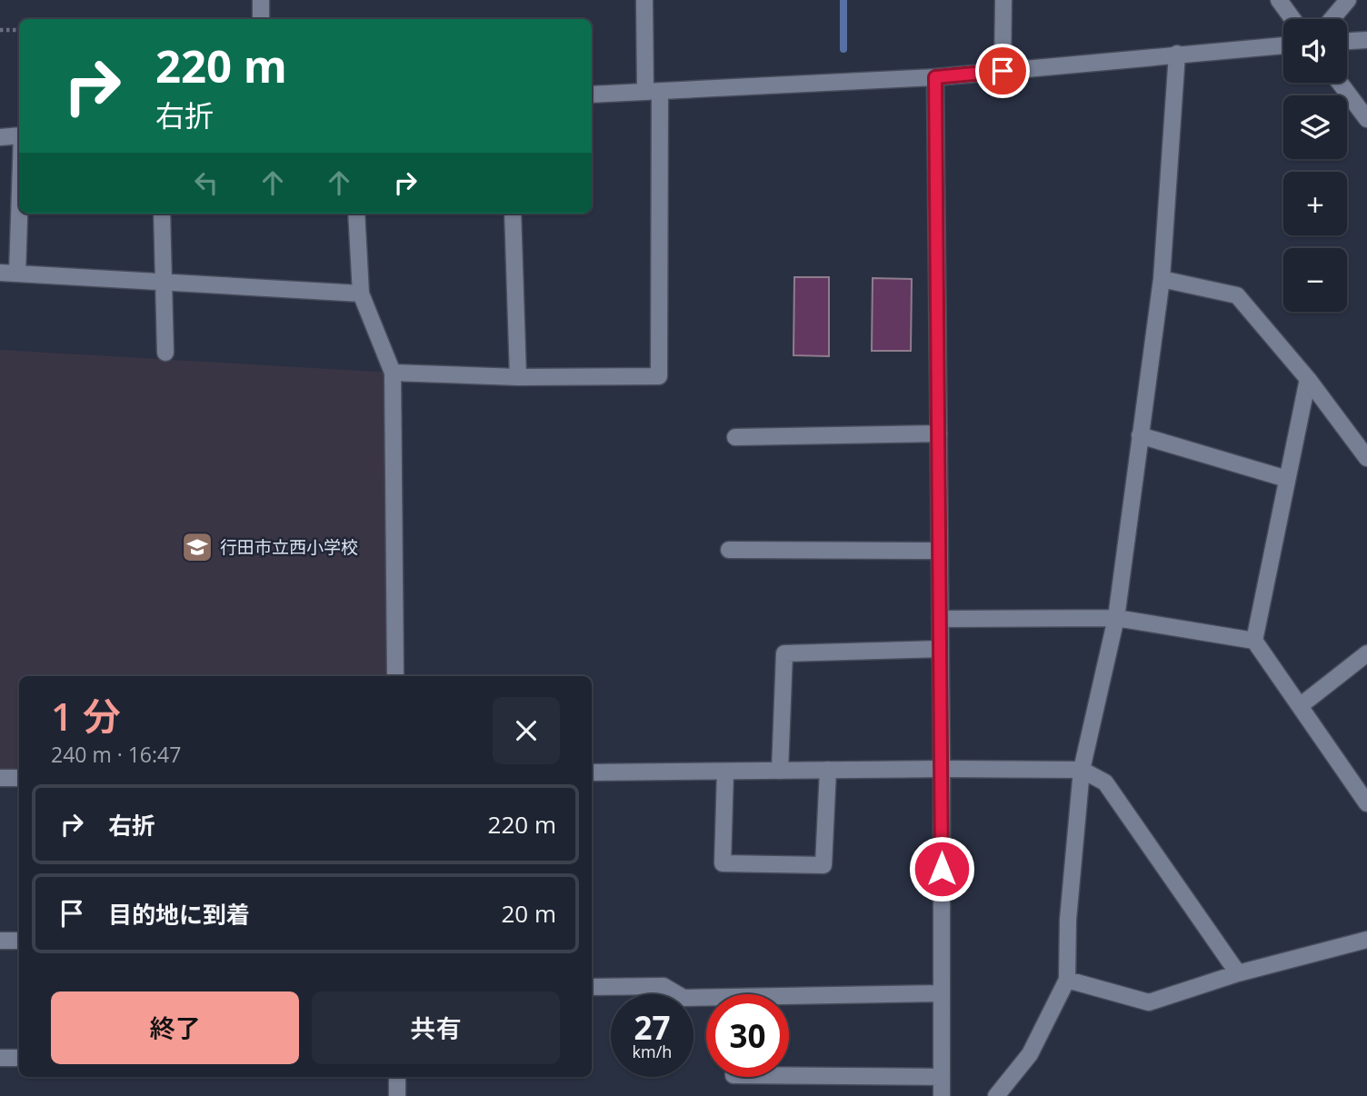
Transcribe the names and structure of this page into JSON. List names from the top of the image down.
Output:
{
  "places": {
    "school or university": ["行田市立西小学校"]
  },
  "page": {
    "map_buttons": ["+", "−"],
    "turn": ["220 m", "右折"],
    "heading": ["1 分", "240 m · 16:47"],
    "list": [
      {
        "name": "右折",
        "value": "220 m"
      },
      {
        "name": "目的地に到着",
        "value": "20 m"
      }
    ],
    "buttons": ["終了", "共有"],
    "speed": "27 km/h",
    "limit": "30"
  }
}
